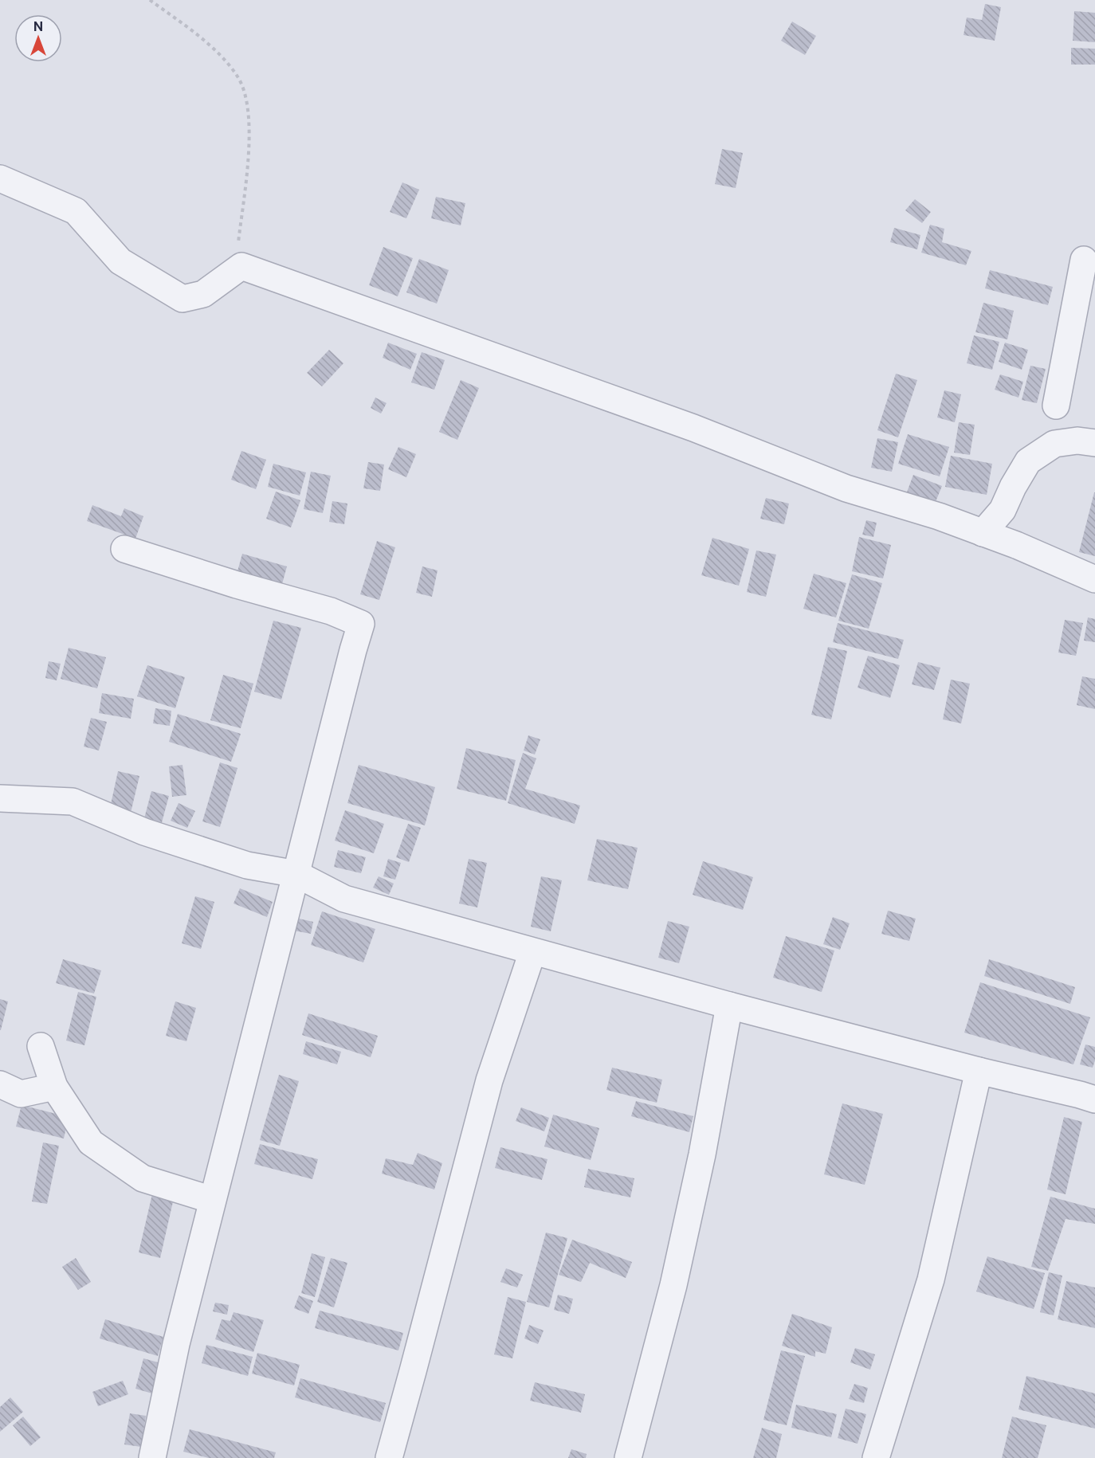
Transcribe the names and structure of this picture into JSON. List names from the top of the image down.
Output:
{
  "north": "top"
}
